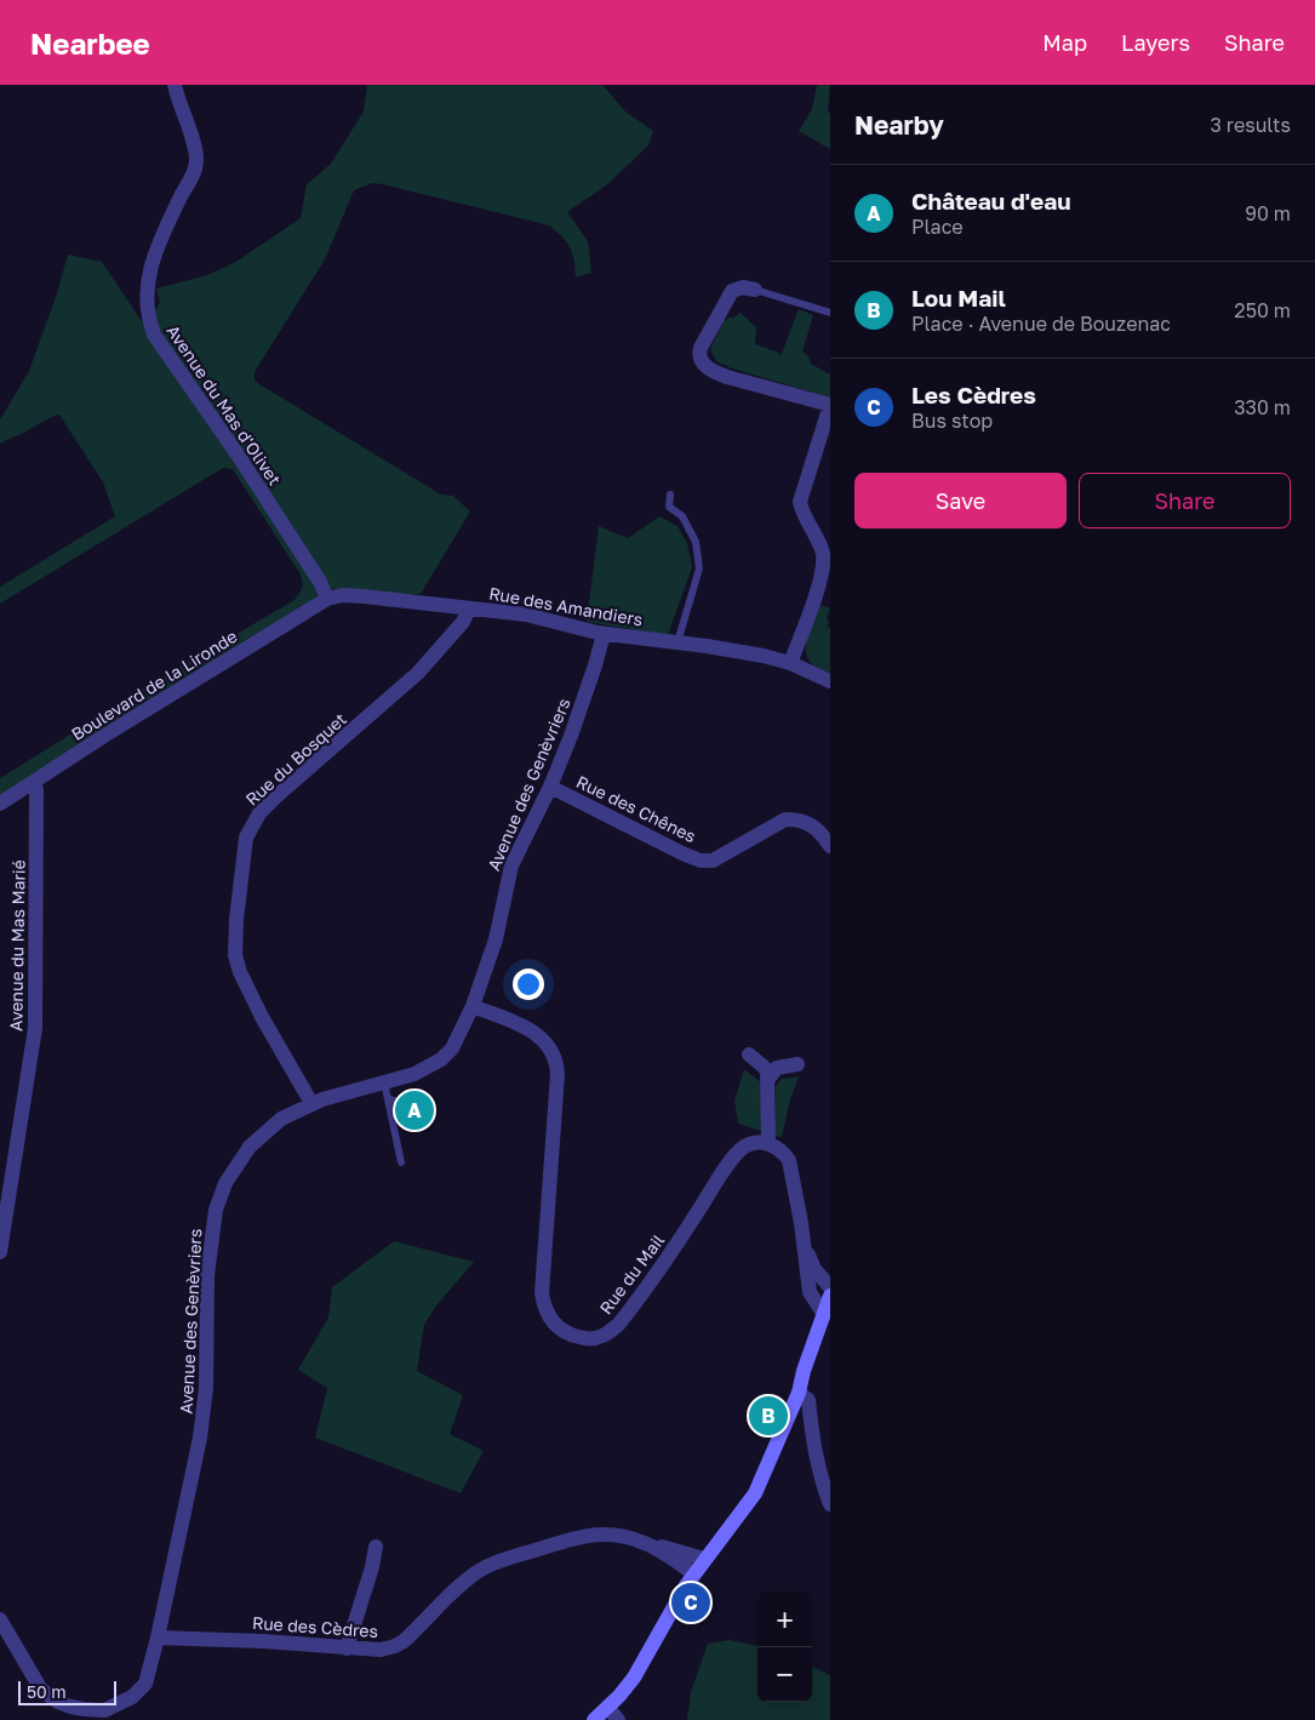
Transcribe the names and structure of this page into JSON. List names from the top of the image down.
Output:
{
  "streets": {
    "street": [
      "Avenue du Mas d'Olivet",
      "Rue des Amandiers",
      "Boulevard de la Lironde",
      "Rue du Bosquet",
      "Avenue des Genèvriers",
      "Rue des Chênes",
      "Avenue du Mas Marié",
      "Rue du Mail",
      "Rue des Cèdres"
    ]
  },
  "crossings": [
    ["Avenue du Mas d'Olivet", "Rue des Amandiers"],
    ["Avenue du Mas d'Olivet", "Boulevard de la Lironde"],
    ["Rue des Amandiers", "Boulevard de la Lironde"],
    ["Rue des Amandiers", "Rue du Bosquet"],
    ["Rue des Amandiers", "Avenue des Genèvriers"],
    ["Boulevard de la Lironde", "Avenue du Mas Marié"],
    ["Rue du Bosquet", "Avenue des Genèvriers"],
    ["Avenue des Genèvriers", "Rue des Chênes"],
    ["Avenue des Genèvriers", "Rue du Mail"],
    ["Avenue des Genèvriers", "Rue des Cèdres"]
  ],
  "scale_bar": "50 m",
  "page": {
    "header": "Nearbee",
    "nav": ["Map", "Layers", "Share"],
    "heading": ["Nearby", "3 results"],
    "list": [
      {
        "mark": "A",
        "name": "Château d'eau",
        "note": "Place",
        "value": "90 m"
      },
      {
        "mark": "B",
        "name": "Lou Mail",
        "note": "Place · Avenue de Bouzenac",
        "value": "250 m"
      },
      {
        "mark": "C",
        "name": "Les Cèdres",
        "note": "Bus stop",
        "value": "330 m"
      }
    ],
    "buttons": ["Save", "Share"],
    "pins": ["A", "B", "C"],
    "map_buttons": ["+", "−"],
    "scale": "50 m"
  }
}
